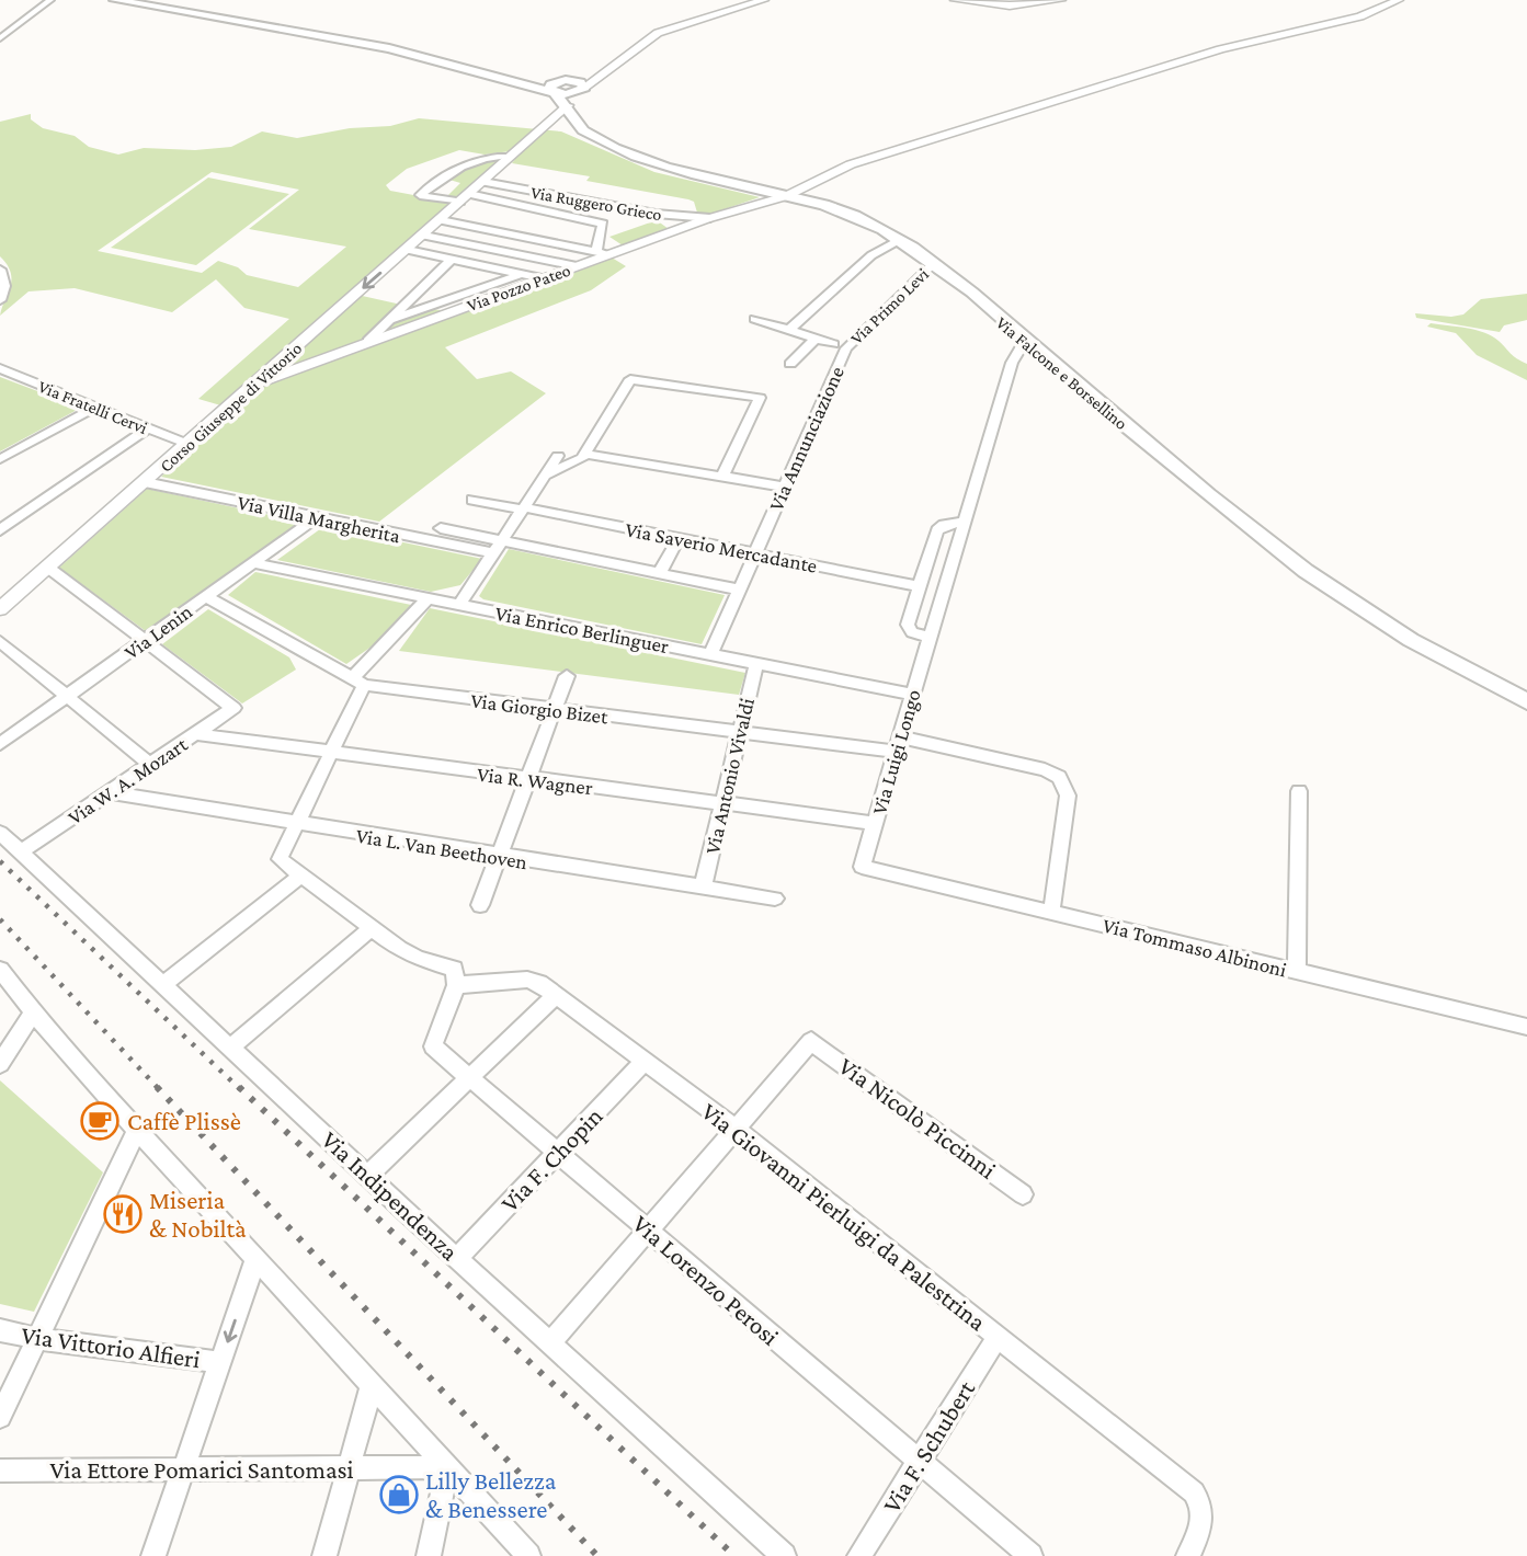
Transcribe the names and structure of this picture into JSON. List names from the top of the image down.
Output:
{
  "streets": {
    "main road": ["Via Falcone e Borsellino"],
    "street": [
      "Via Ruggero Grieco",
      "Via Pozzo Pateo",
      "Via Primo Levi",
      "Via Fratelli Cervi",
      "Corso Giuseppe di Vittorio",
      "Via Annunciazione",
      "Via Villa Margherita",
      "Via Saverio Mercadante",
      "Via Enrico Berlinguer",
      "Via Lenin",
      "Via Giorgio Bizet",
      "Via Luigi Longo",
      "Via Antonio Vivaldi",
      "Via W. A. Mozart",
      "Via R. Wagner",
      "Via L. Van Beethoven",
      "Via Tommaso Albinoni",
      "Via Nicolò Piccinni",
      "Via F. Chopin",
      "Via Indipendenza",
      "Via Giovanni Pierluigi da Palestrina",
      "Via Lorenzo Perosi",
      "Via Vittorio Alfieri",
      "Via F. Schubert",
      "Via Ettore Pomarici Santomasi"
    ]
  },
  "crossings": [
    ["Via Ruggero Grieco", "Via Pozzo Pateo"],
    ["Via Ruggero Grieco", "Corso Giuseppe di Vittorio"],
    ["Via Pozzo Pateo", "Via Falcone e Borsellino"],
    ["Via Pozzo Pateo", "Corso Giuseppe di Vittorio"],
    ["Via Primo Levi", "Via Falcone e Borsellino"],
    ["Via Primo Levi", "Via Annunciazione"],
    ["Via Falcone e Borsellino", "Corso Giuseppe di Vittorio"],
    ["Via Falcone e Borsellino", "Via Luigi Longo"],
    ["Via Fratelli Cervi", "Corso Giuseppe di Vittorio"],
    ["Corso Giuseppe di Vittorio", "Via Villa Margherita"],
    ["Via Annunciazione", "Via Saverio Mercadante"],
    ["Via Annunciazione", "Via Enrico Berlinguer"],
    ["Via Villa Margherita", "Via Lenin"],
    ["Via Enrico Berlinguer", "Via Lenin"],
    ["Via Enrico Berlinguer", "Via Luigi Longo"],
    ["Via Enrico Berlinguer", "Via Antonio Vivaldi"],
    ["Via Lenin", "Via Giorgio Bizet"],
    ["Via Lenin", "Via W. A. Mozart"],
    ["Via Giorgio Bizet", "Via Luigi Longo"],
    ["Via Giorgio Bizet", "Via Antonio Vivaldi"],
    ["Via Giorgio Bizet", "Via Tommaso Albinoni"],
    ["Via Luigi Longo", "Via R. Wagner"],
    ["Via Luigi Longo", "Via Tommaso Albinoni"],
    ["Via Antonio Vivaldi", "Via R. Wagner"],
    ["Via Antonio Vivaldi", "Via L. Van Beethoven"],
    ["Via W. A. Mozart", "Via R. Wagner"],
    ["Via W. A. Mozart", "Via L. Van Beethoven"],
    ["Via W. A. Mozart", "Via Indipendenza"],
    ["Via Nicolò Piccinni", "Via Giovanni Pierluigi da Palestrina"],
    ["Via F. Chopin", "Via Indipendenza"],
    ["Via F. Chopin", "Via Giovanni Pierluigi da Palestrina"],
    ["Via F. Chopin", "Via Lorenzo Perosi"],
    ["Via Giovanni Pierluigi da Palestrina", "Via Lorenzo Perosi"],
    ["Via Giovanni Pierluigi da Palestrina", "Via F. Schubert"],
    ["Via Lorenzo Perosi", "Via F. Schubert"]
  ],
  "places": {
    "cafe": ["Caffè Plissè"],
    "restaurant": ["Miseria & Nobiltà"],
    "shop": ["Lilly Bellezza & Benessere"]
  }
}
